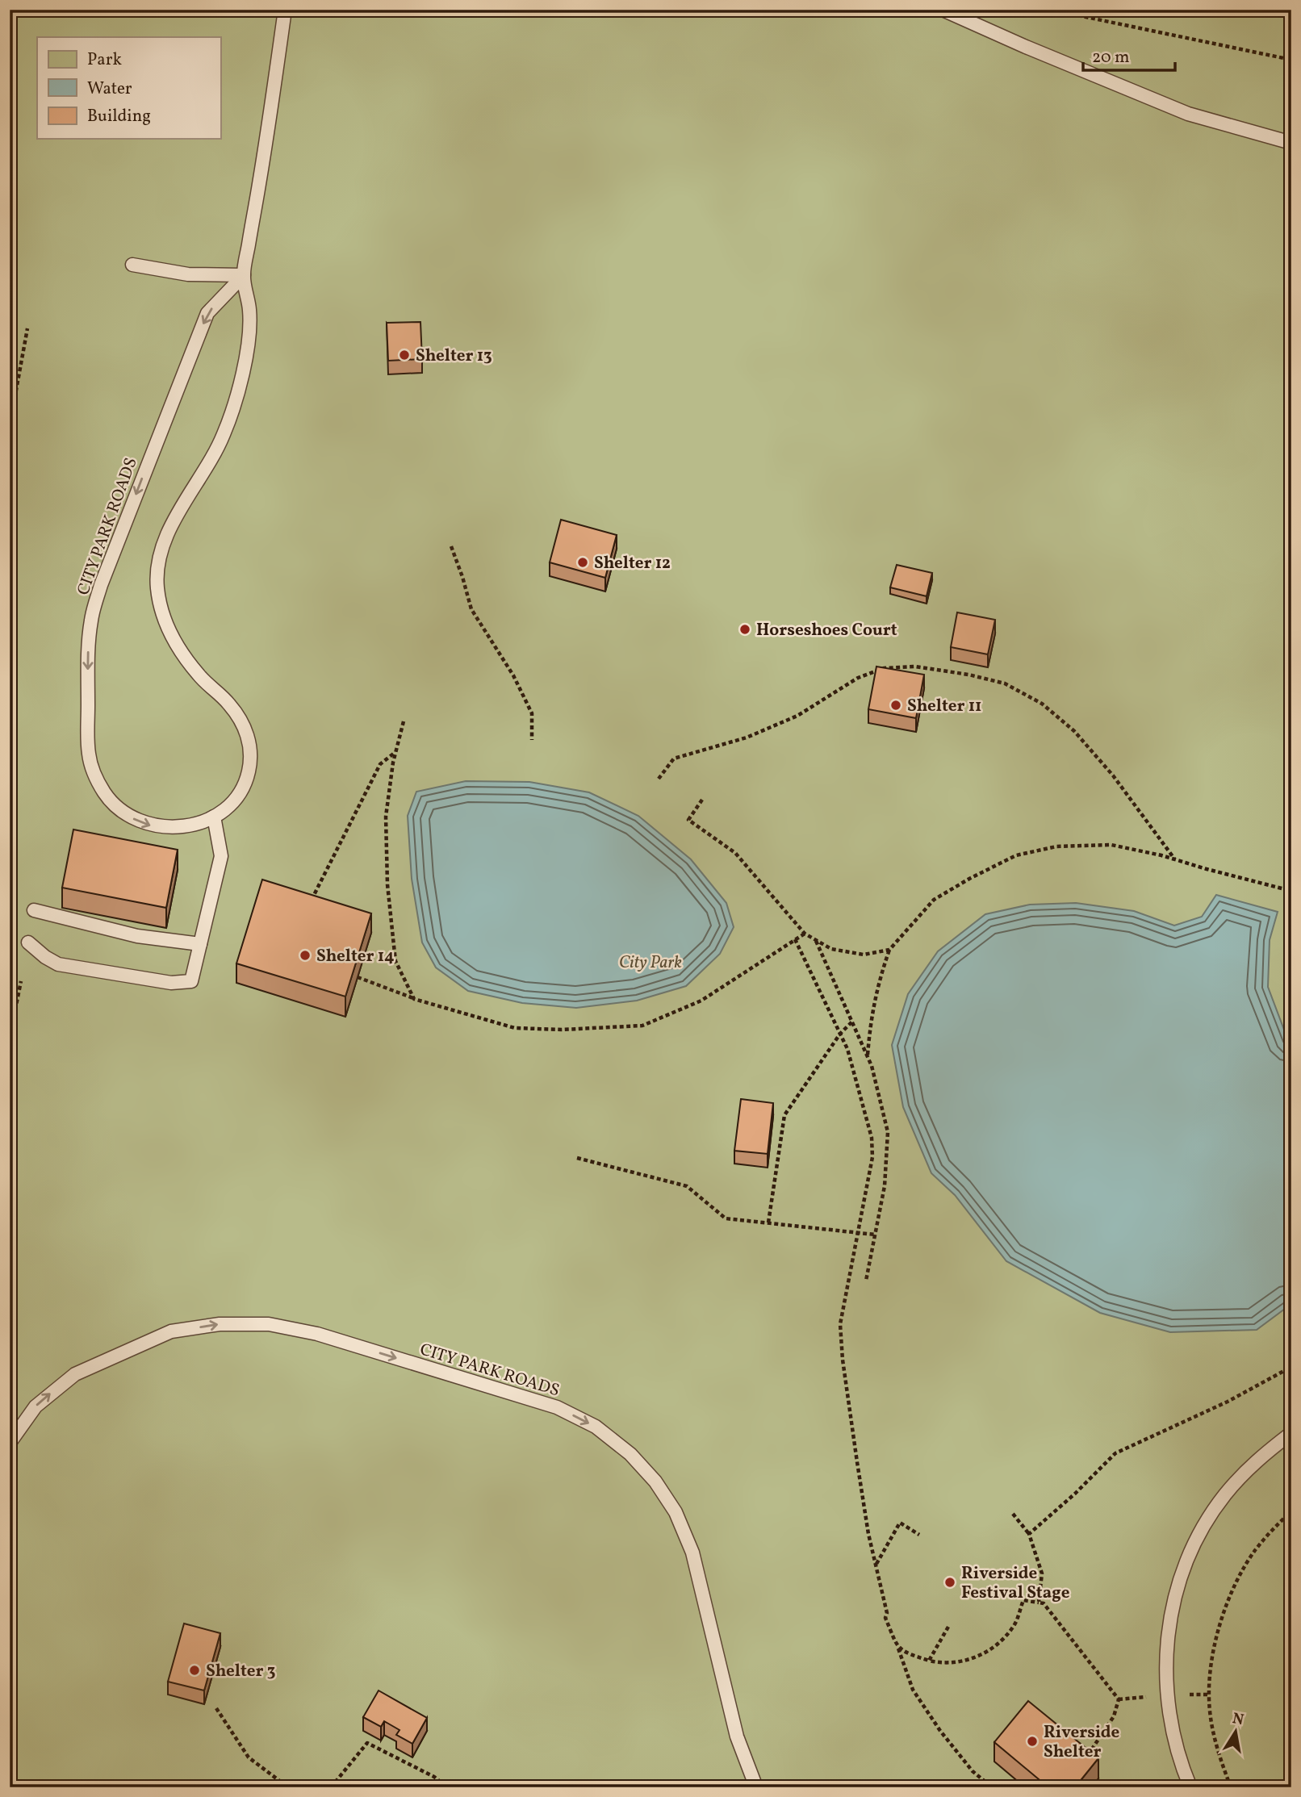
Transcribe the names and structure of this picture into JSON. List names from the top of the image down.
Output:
{
  "streets": {
    "lane": ["CITY PARK ROADS"]
  },
  "parks": ["City Park"],
  "places": [
    "Shelter 13",
    "Shelter 12",
    "Horseshoes Court",
    "Shelter 11",
    "Shelter 14",
    "Riverside Festival Stage",
    "Shelter 3",
    "Riverside Shelter"
  ],
  "legend": ["Park", "Water", "Building"],
  "scale_bar": "20 m",
  "north": "top"
}
